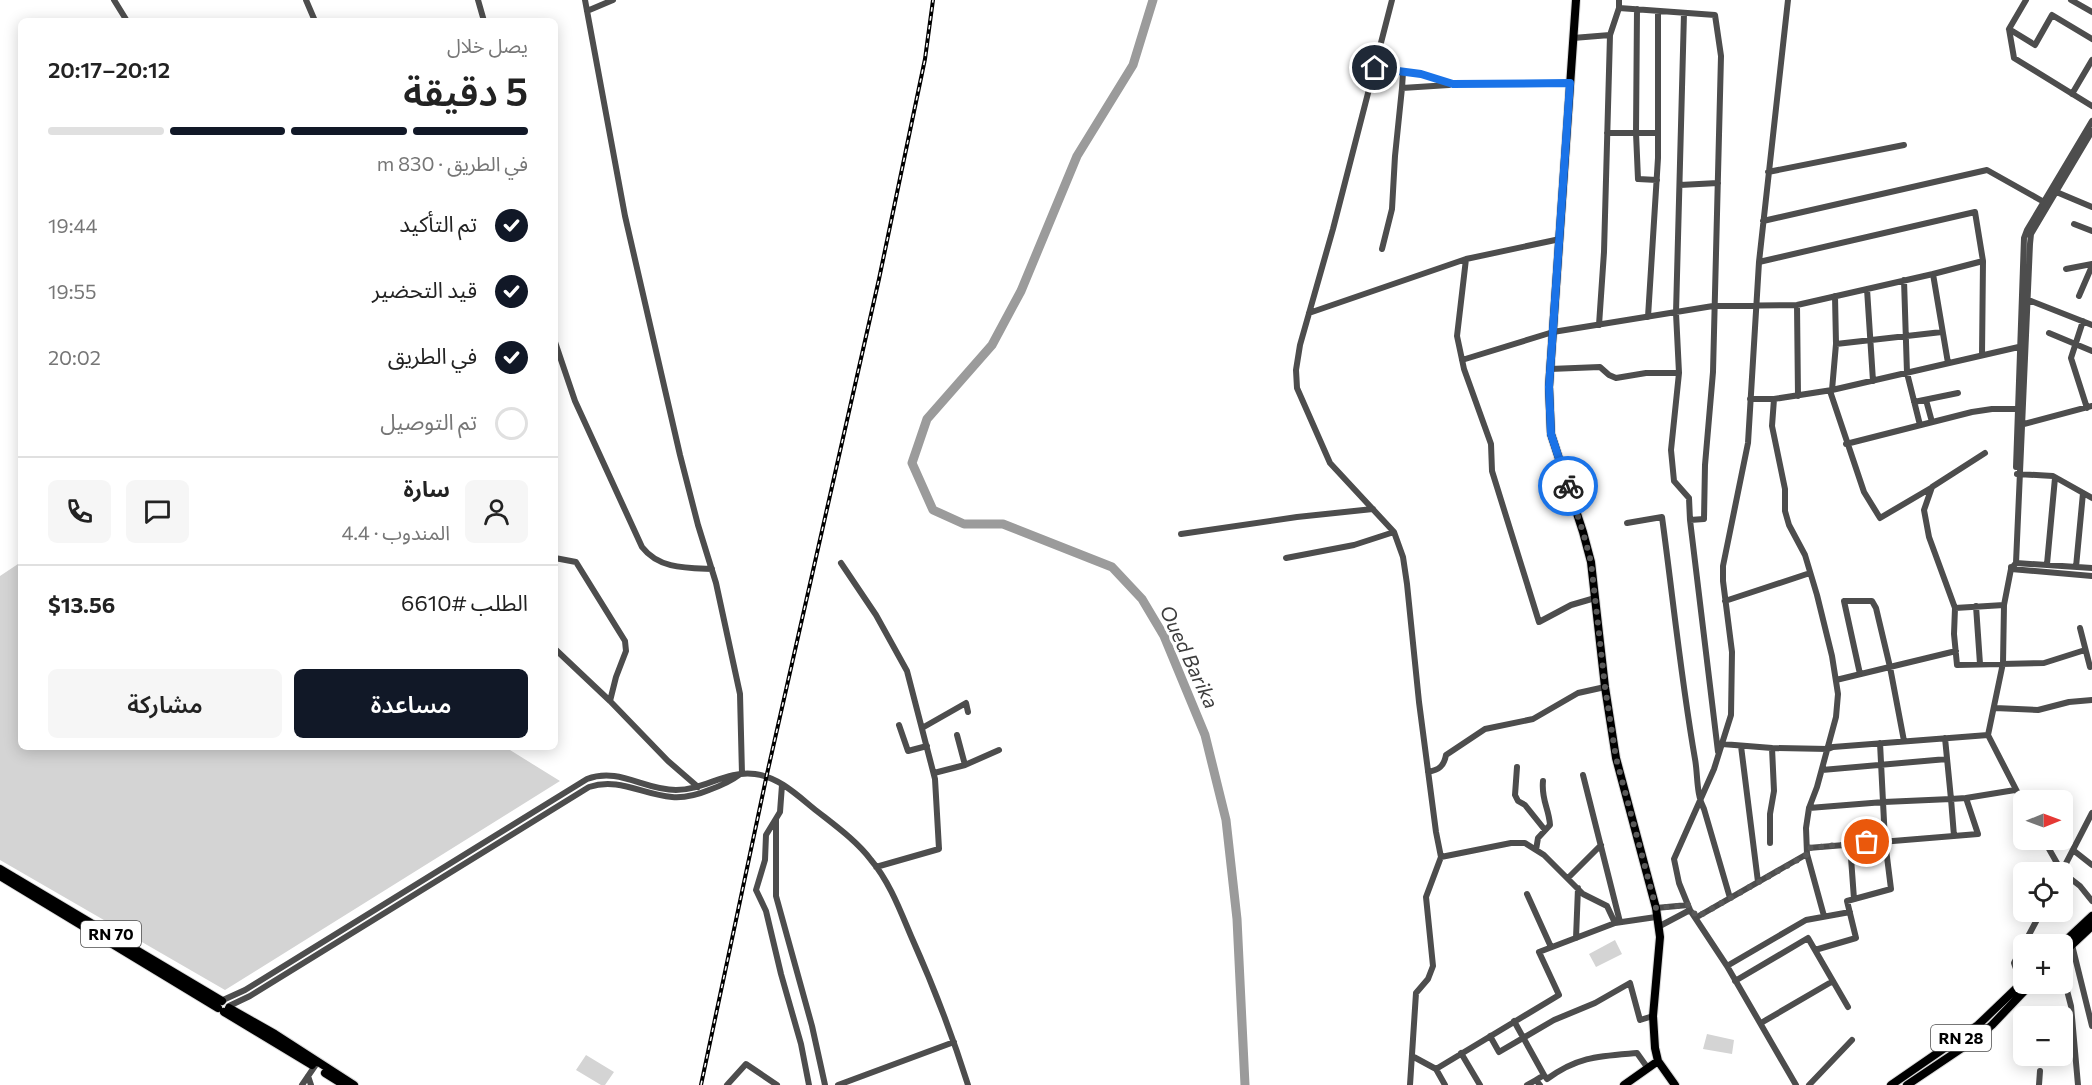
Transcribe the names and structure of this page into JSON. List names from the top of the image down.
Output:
{
  "streets": {
    "main road": ["RN 70", "RN 28"]
  },
  "water": ["Oued Barika"],
  "north": "right",
  "page": {
    "heading": ["5 دقيقة", "يصل خلال", "20:12–20:17"],
    "panel": [
      "سارة",
      "المندوب · 4.4",
      "الطلب #6610",
      "$13.56"
    ],
    "bar": "في الطريق · 830 m",
    "list": [
      ["تم التأكيد", "19:44"],
      ["قيد التحضير", "19:55"],
      ["في الطريق", "20:02"],
      "تم التوصيل"
    ],
    "buttons": ["مساعدة", "مشاركة"],
    "map_buttons": ["+", "−"]
  }
}
